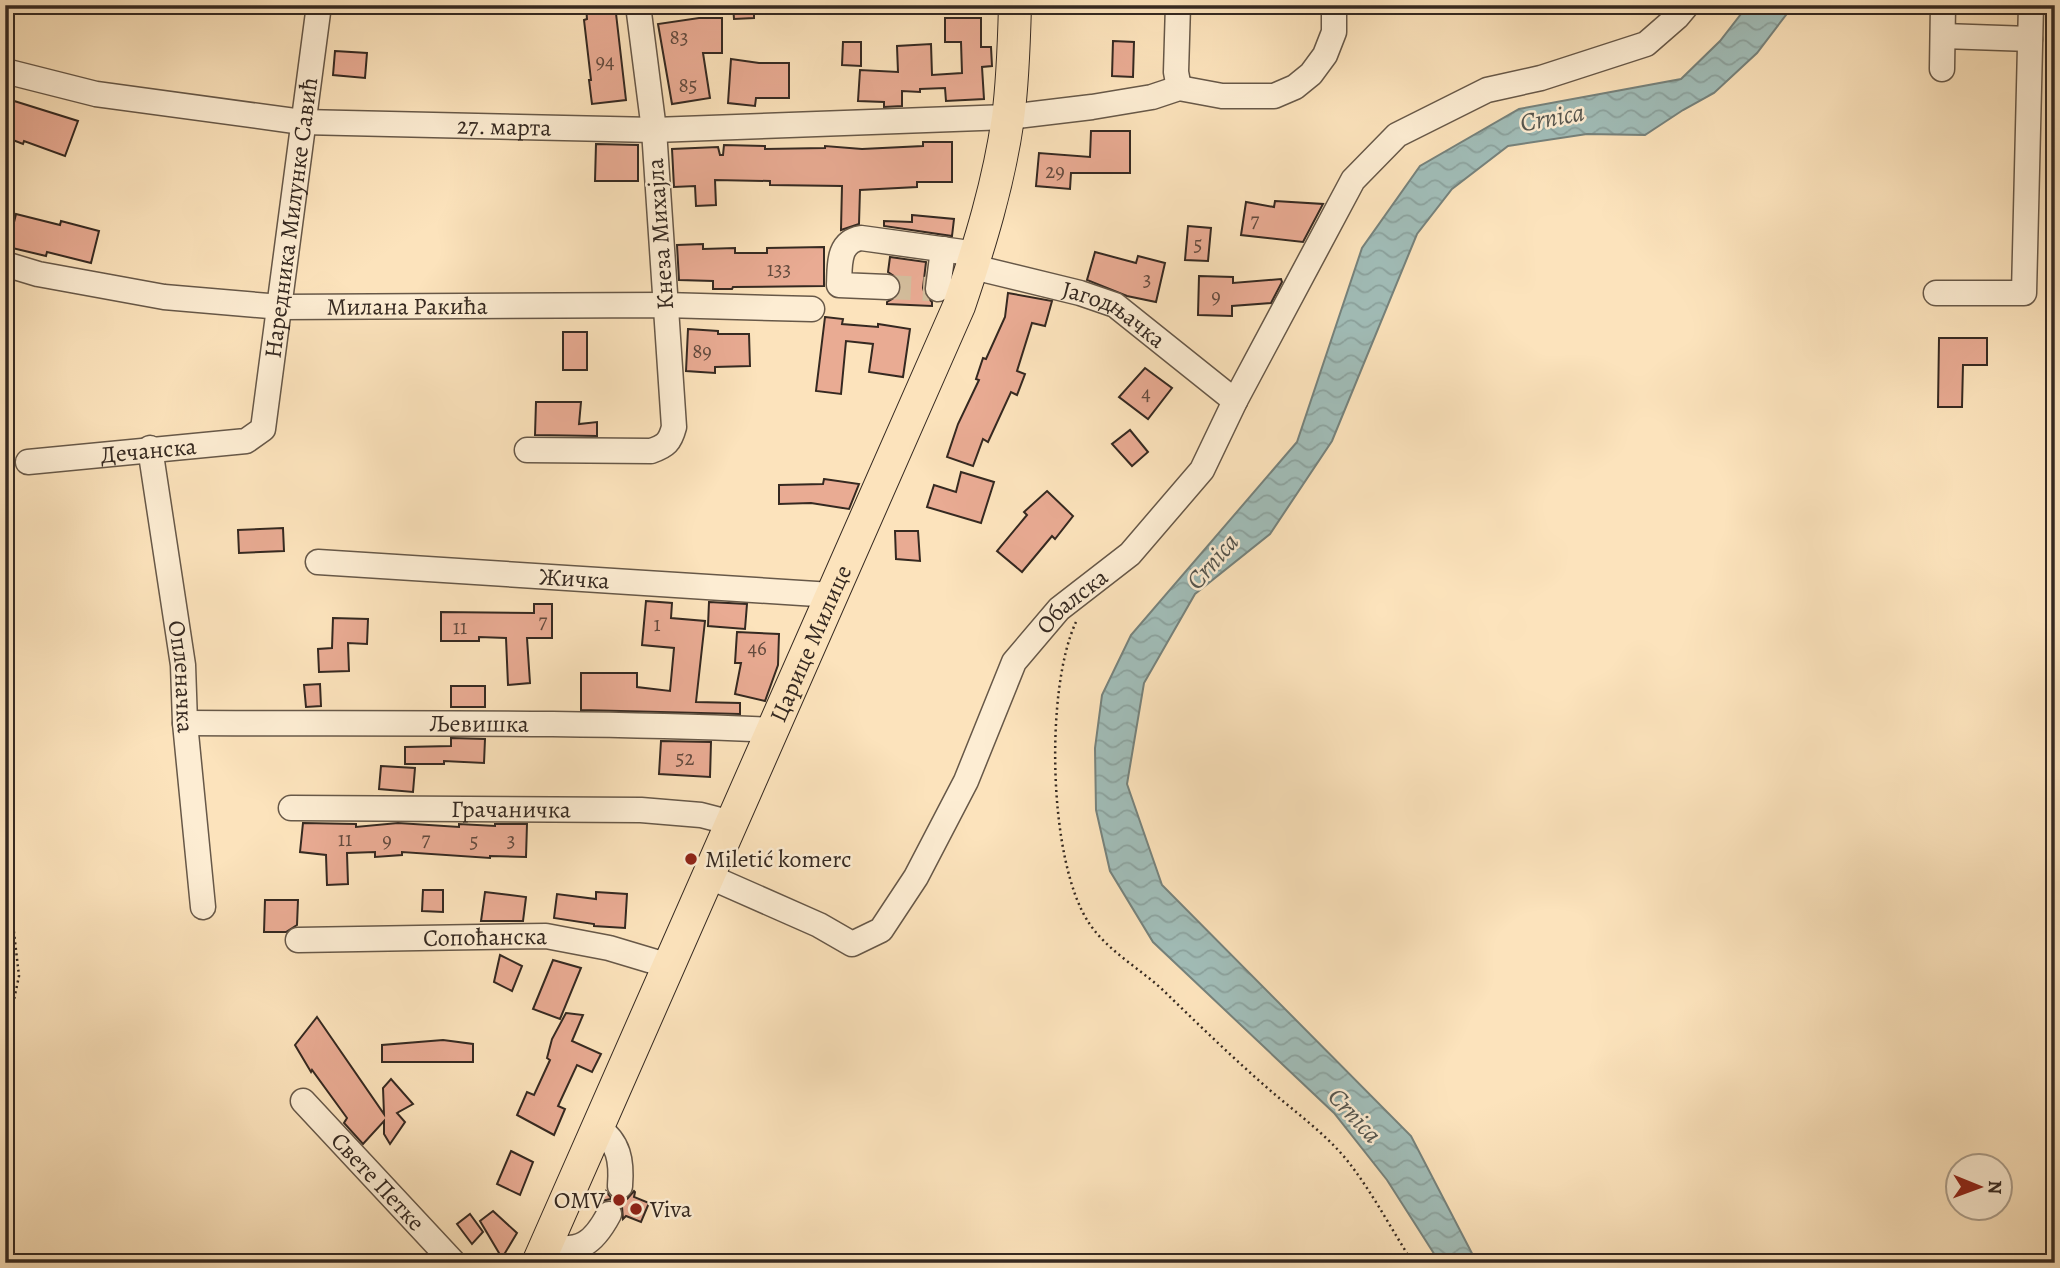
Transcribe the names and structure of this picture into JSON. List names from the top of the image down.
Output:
{
  "streets": {
    "main road": ["Царице Милице"],
    "street": [
      "27. марта",
      "Наредника Милунке Савић",
      "Кнеза Михајла",
      "Милана Ракића",
      "Јагодњачка",
      "Дечанска",
      "Жичка",
      "Обалска",
      "Опленачка",
      "Љевишка",
      "Грачаничка",
      "Сопоћанска",
      "Свете Петке"
    ]
  },
  "crossings": [
    ["27. марта", "Наредника Милунке Савић"],
    ["27. марта", "Кнеза Михајла"],
    ["27. марта", "Царице Милице"],
    ["Наредника Милунке Савић", "Милана Ракића"],
    ["Наредника Милунке Савић", "Дечанска"],
    ["Кнеза Михајла", "Милана Ракића"],
    ["Јагодњачка", "Обалска"],
    ["Јагодњачка", "Царице Милице"],
    ["Дечанска", "Опленачка"],
    ["Жичка", "Царице Милице"],
    ["Обалска", "Царице Милице"],
    ["Царице Милице", "Љевишка"],
    ["Царице Милице", "Грачаничка"],
    ["Царице Милице", "Сопоћанска"],
    ["Опленачка", "Љевишка"]
  ],
  "water": ["Crnica"],
  "places": ["Miletić komerc", "OMV", "Viva"],
  "house_numbers": [
    "83",
    "94",
    "85",
    "29",
    "7",
    "5",
    "133",
    "3",
    "9",
    "89",
    "4",
    "7",
    "1",
    "11",
    "46",
    "52",
    "11",
    "7",
    "9",
    "3",
    "5"
  ],
  "north": "right"
}
